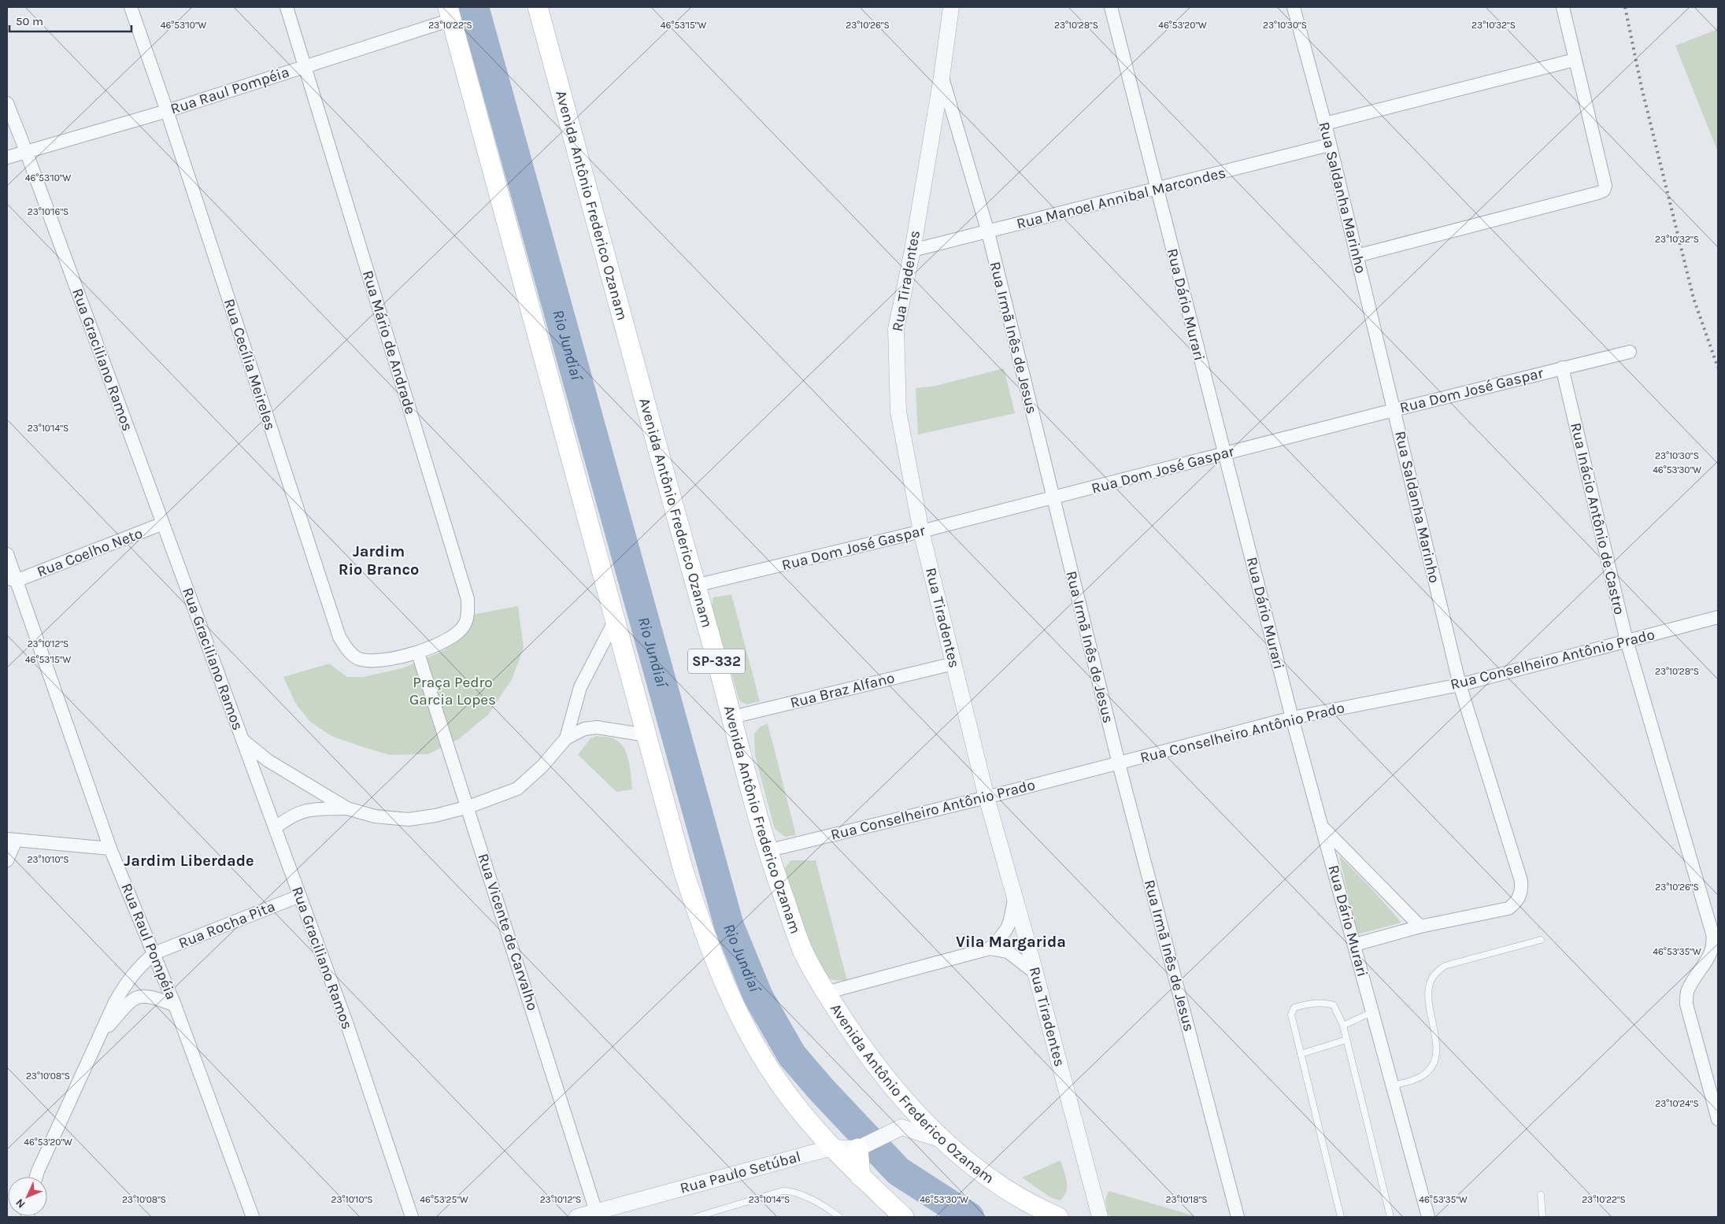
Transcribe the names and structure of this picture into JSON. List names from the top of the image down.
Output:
{
  "streets": {
    "main road": ["Avenida Antônio Frederico Ozanam", "SP-332"],
    "street": [
      "Rua Raul Pompéia",
      "Rua Saldanha Marinho",
      "Rua Manoel Annibal Marcondes",
      "Rua Tiradentes",
      "Rua Dário Murari",
      "Rua Irmã Inês de Jesus",
      "Rua Mário de Andrade",
      "Rua Graciliano Ramos",
      "Rua Cecília Meireles",
      "Rua Dom José Gaspar",
      "Rua Inácio Antônio de Castro",
      "Rua Coelho Neto",
      "Rua Conselheiro Antônio Prado",
      "Rua Braz Alfano",
      "Rua Rocha Pita",
      "Rua Vicente de Carvalho",
      "Rua Paulo Setúbal"
    ]
  },
  "crossings": [
    ["Rua Raul Pompéia", "Rua Mário de Andrade"],
    ["Rua Raul Pompéia", "Rua Graciliano Ramos"],
    ["Rua Raul Pompéia", "Rua Cecília Meireles"],
    ["Rua Raul Pompéia", "Rua Coelho Neto"],
    ["Rua Raul Pompéia", "Rua Rocha Pita"],
    ["Rua Saldanha Marinho", "Rua Manoel Annibal Marcondes"],
    ["Rua Saldanha Marinho", "Rua Dom José Gaspar"],
    ["Rua Saldanha Marinho", "Rua Conselheiro Antônio Prado"],
    ["Rua Manoel Annibal Marcondes", "Rua Tiradentes"],
    ["Rua Manoel Annibal Marcondes", "Rua Dário Murari"],
    ["Rua Manoel Annibal Marcondes", "Rua Irmã Inês de Jesus"],
    ["Avenida Antônio Frederico Ozanam", "Rua Dom José Gaspar"],
    ["Avenida Antônio Frederico Ozanam", "Rua Conselheiro Antônio Prado"],
    ["Avenida Antônio Frederico Ozanam", "Rua Braz Alfano"],
    ["Rua Tiradentes", "Rua Irmã Inês de Jesus"],
    ["Rua Tiradentes", "Rua Dom José Gaspar"],
    ["Rua Tiradentes", "Rua Conselheiro Antônio Prado"],
    ["Rua Tiradentes", "Rua Braz Alfano"],
    ["Rua Dário Murari", "Rua Dom José Gaspar"],
    ["Rua Dário Murari", "Rua Conselheiro Antônio Prado"],
    ["Rua Irmã Inês de Jesus", "Rua Dom José Gaspar"],
    ["Rua Irmã Inês de Jesus", "Rua Conselheiro Antônio Prado"],
    ["Rua Mário de Andrade", "Rua Cecília Meireles"],
    ["Rua Mário de Andrade", "Rua Vicente de Carvalho"],
    ["Rua Graciliano Ramos", "Rua Coelho Neto"],
    ["Rua Graciliano Ramos", "Rua Rocha Pita"],
    ["Rua Cecília Meireles", "Rua Vicente de Carvalho"],
    ["Rua Dom José Gaspar", "Rua Inácio Antônio de Castro"],
    ["Rua Inácio Antônio de Castro", "Rua Conselheiro Antônio Prado"],
    ["Rua Vicente de Carvalho", "Rua Paulo Setúbal"]
  ],
  "districts": ["Jardim Rio Branco", "Jardim Liberdade", "Vila Margarida"],
  "water": ["Rio Jundiaí"],
  "parks": ["Praça Pedro Garcia Lopes"],
  "scale_bar": "50 m",
  "north": "bottom left",
  "coordinates": [
    "46°53'10\"W",
    "46°53'15\"W",
    "46°53'20\"W",
    "23°10'32\"S",
    "23°10'22\"S",
    "23°10'26\"S",
    "23°10'28\"S",
    "23°10'30\"S",
    "23°10'16\"S",
    "23°10'14\"S",
    "46°53'30\"W",
    "23°10'12\"S",
    "23°10'10\"S",
    "46°53'35\"W",
    "23°10'08\"S",
    "23°10'24\"S",
    "23°10'18\"S",
    "46°53'25\"W"
  ]
}
